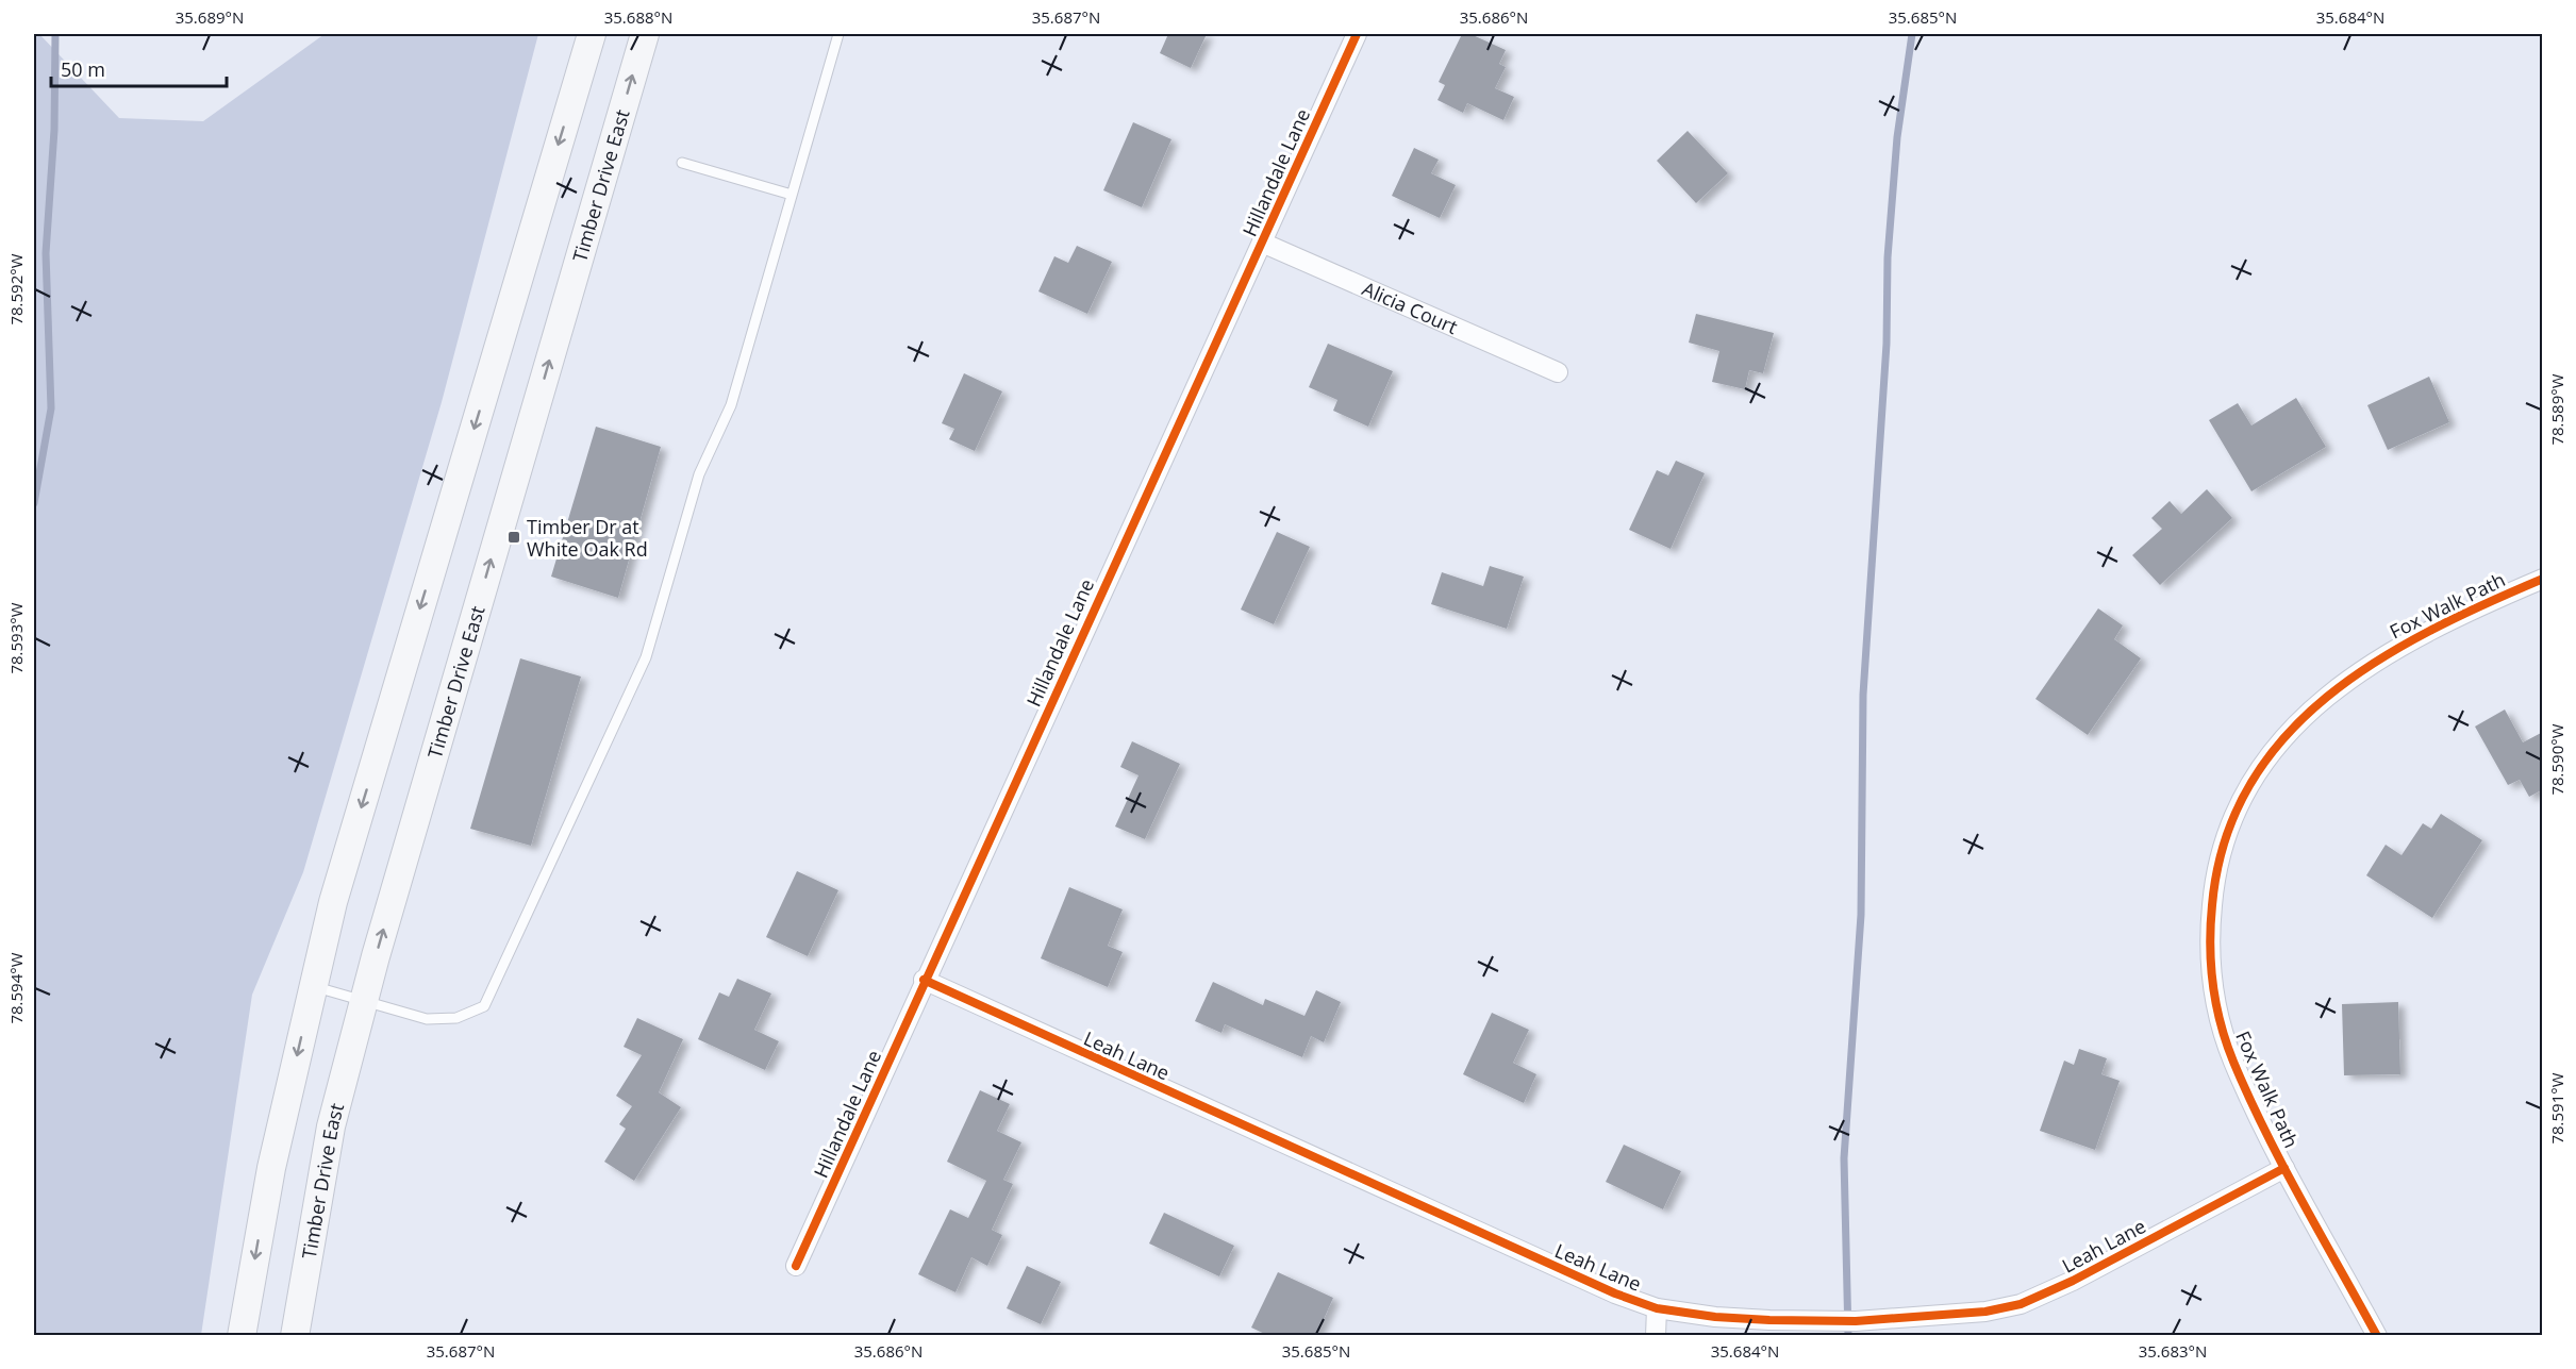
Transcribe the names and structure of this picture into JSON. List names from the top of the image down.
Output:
{
  "streets": {
    "main road": ["Timber Drive East"],
    "street": [
      "Hillandale Lane",
      "Alicia Court",
      "Fox Walk Path",
      "Leah Lane"
    ]
  },
  "crossings": [
    ["Hillandale Lane", "Alicia Court"],
    ["Hillandale Lane", "Leah Lane"],
    ["Fox Walk Path", "Leah Lane"]
  ],
  "places": {
    "transit": ["Timber Dr at White Oak Rd"]
  },
  "scale_bar": "50 m",
  "coordinates": [
    "35.689°N",
    "35.688°N",
    "35.687°N",
    "35.686°N",
    "35.685°N",
    "35.684°N",
    "78.592°W",
    "78.589°W",
    "78.593°W",
    "78.590°W",
    "78.594°W",
    "78.591°W",
    "35.683°N"
  ]
}
